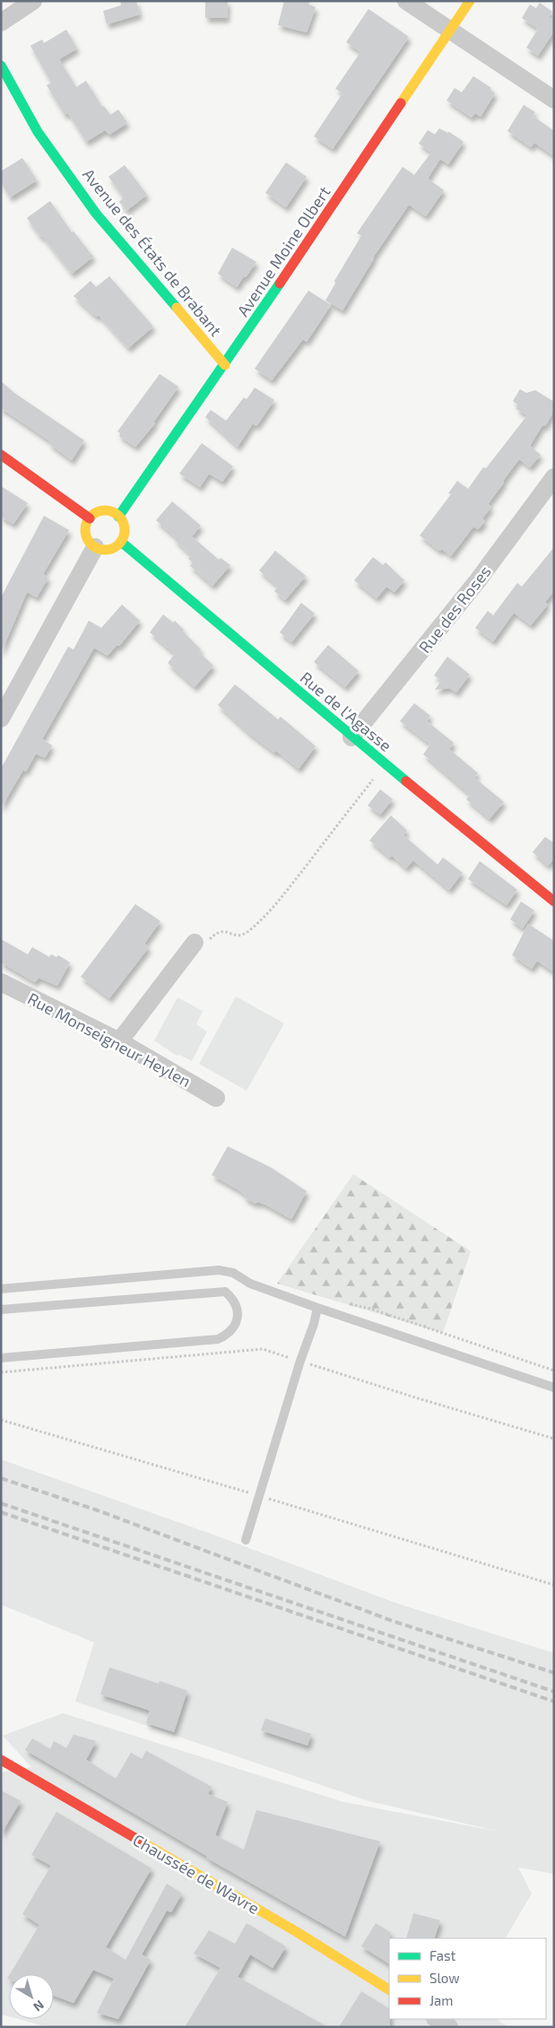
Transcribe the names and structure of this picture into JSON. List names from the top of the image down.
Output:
{
  "streets": {
    "street": [
      "Avenue Moine Olbert",
      "Avenue des États de Brabant",
      "Rue des Roses",
      "Rue de l'Agasse",
      "Rue Monseigneur Heylen",
      "Chaussée de Wavre"
    ]
  },
  "crossings": [
    ["Avenue Moine Olbert", "Avenue des États de Brabant"],
    ["Avenue Moine Olbert", "Rue de l'Agasse"],
    ["Rue des Roses", "Rue de l'Agasse"]
  ],
  "legend": ["Fast", "Slow", "Jam"],
  "north": "bottom right"
}
